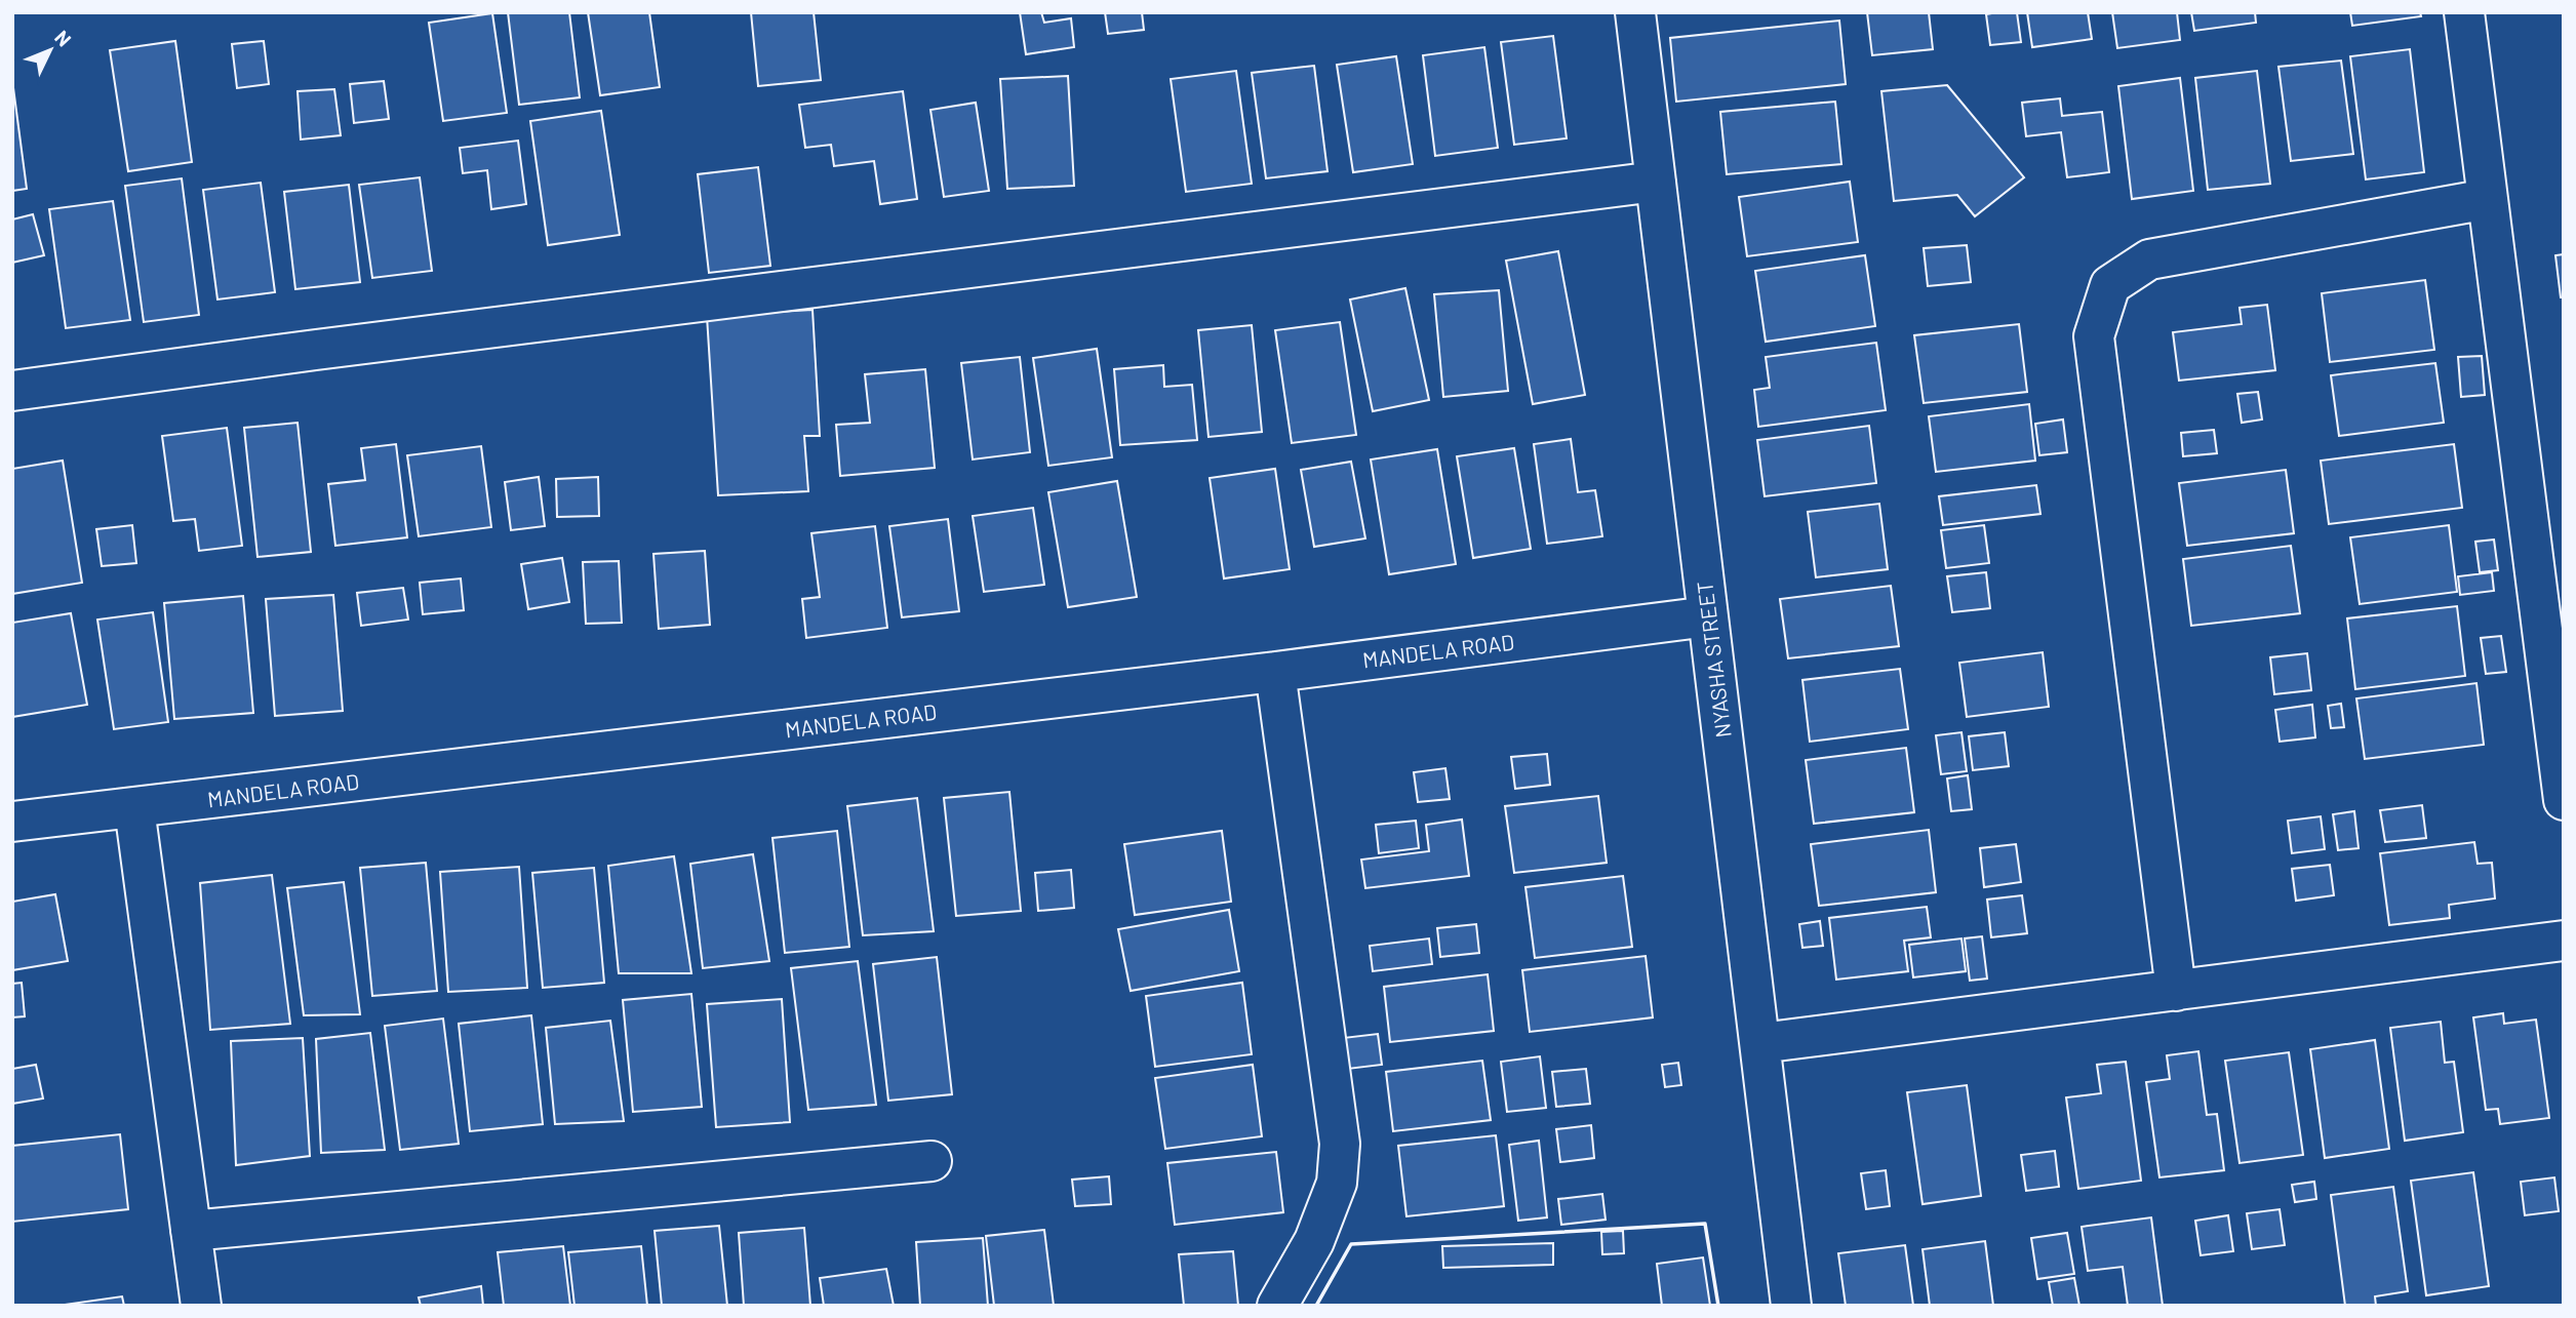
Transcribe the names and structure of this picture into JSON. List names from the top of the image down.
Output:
{
  "streets": {
    "street": ["MANDELA ROAD", "NYASHA STREET"]
  },
  "crossings": [
    ["MANDELA ROAD", "NYASHA STREET"]
  ],
  "north": "top right"
}
